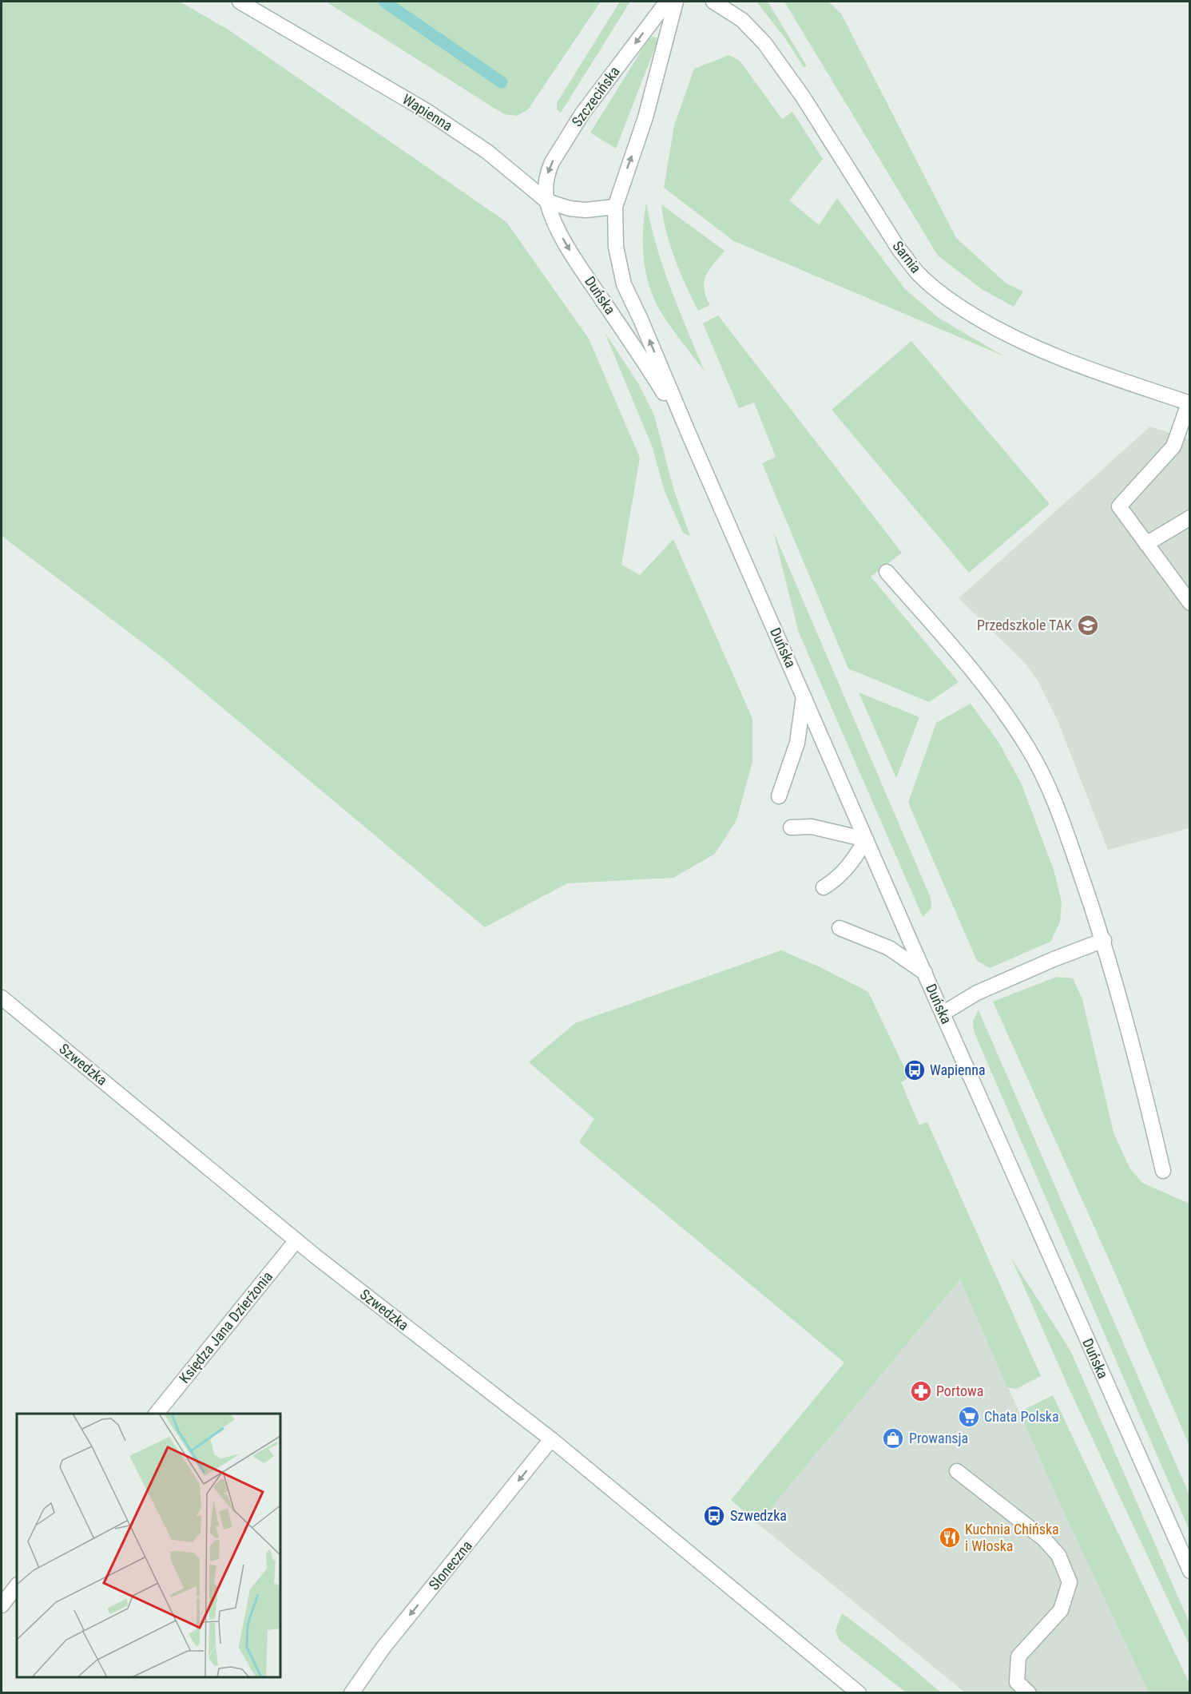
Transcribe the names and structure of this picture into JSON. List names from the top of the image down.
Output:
{
  "streets": {
    "street": [
      "Szczecińska",
      "Wapienna",
      "Sarnia",
      "Duńska",
      "Szwedzka",
      "Księdza Jana Dzierżonia",
      "Słoneczna"
    ]
  },
  "crossings": [
    ["Szczecińska", "Wapienna"],
    ["Szczecińska", "Duńska"],
    ["Wapienna", "Duńska"],
    ["Szwedzka", "Księdza Jana Dzierżonia"],
    ["Szwedzka", "Słoneczna"]
  ],
  "one_way": ["Słoneczna"],
  "places": {
    "school or university": ["Przedszkole TAK"],
    "bus stop": ["Wapienna", "Szwedzka"],
    "pharmacy": ["Portowa"],
    "supermarket": ["Chata Polska"],
    "shop": ["Prowansja"],
    "restaurant": ["Kuchnia Chińska i Włoska"]
  }
}
